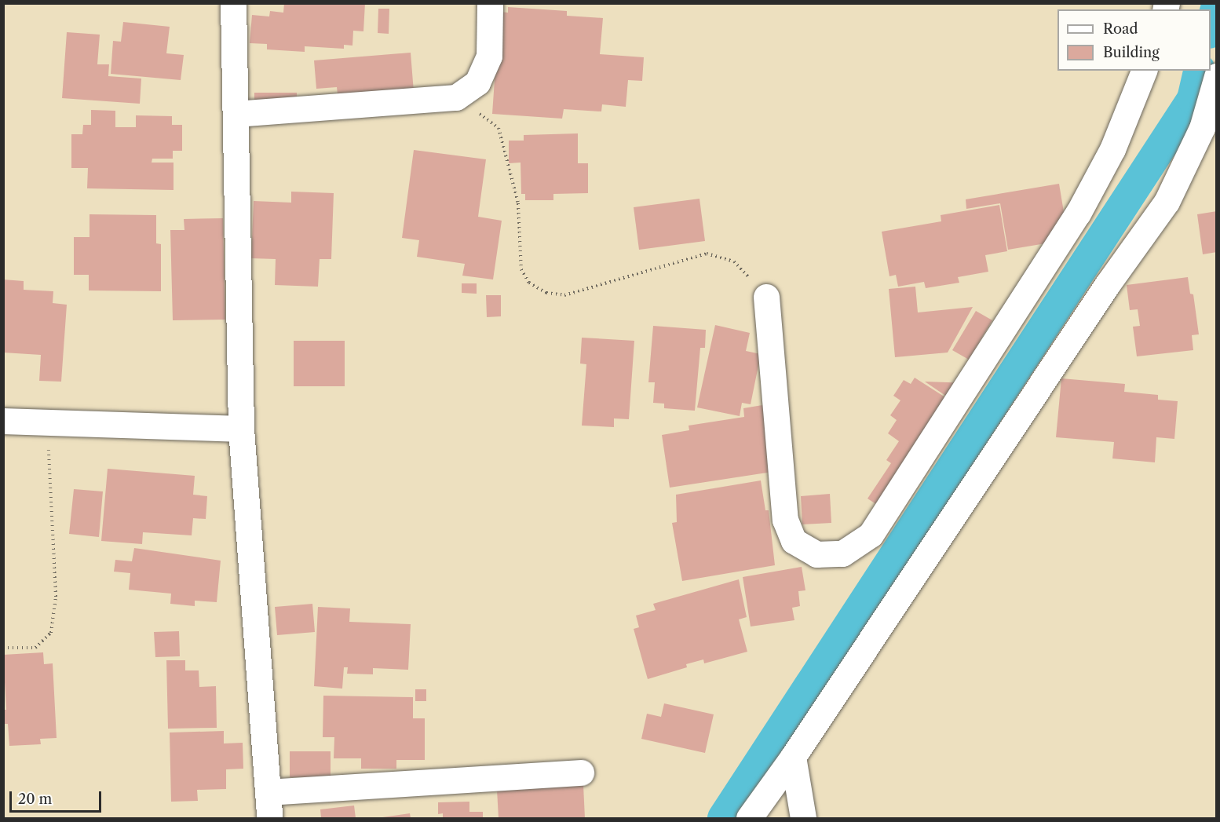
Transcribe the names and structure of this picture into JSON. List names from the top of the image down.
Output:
{
  "legend": ["Road", "Building"],
  "scale_bar": "20 m"
}
